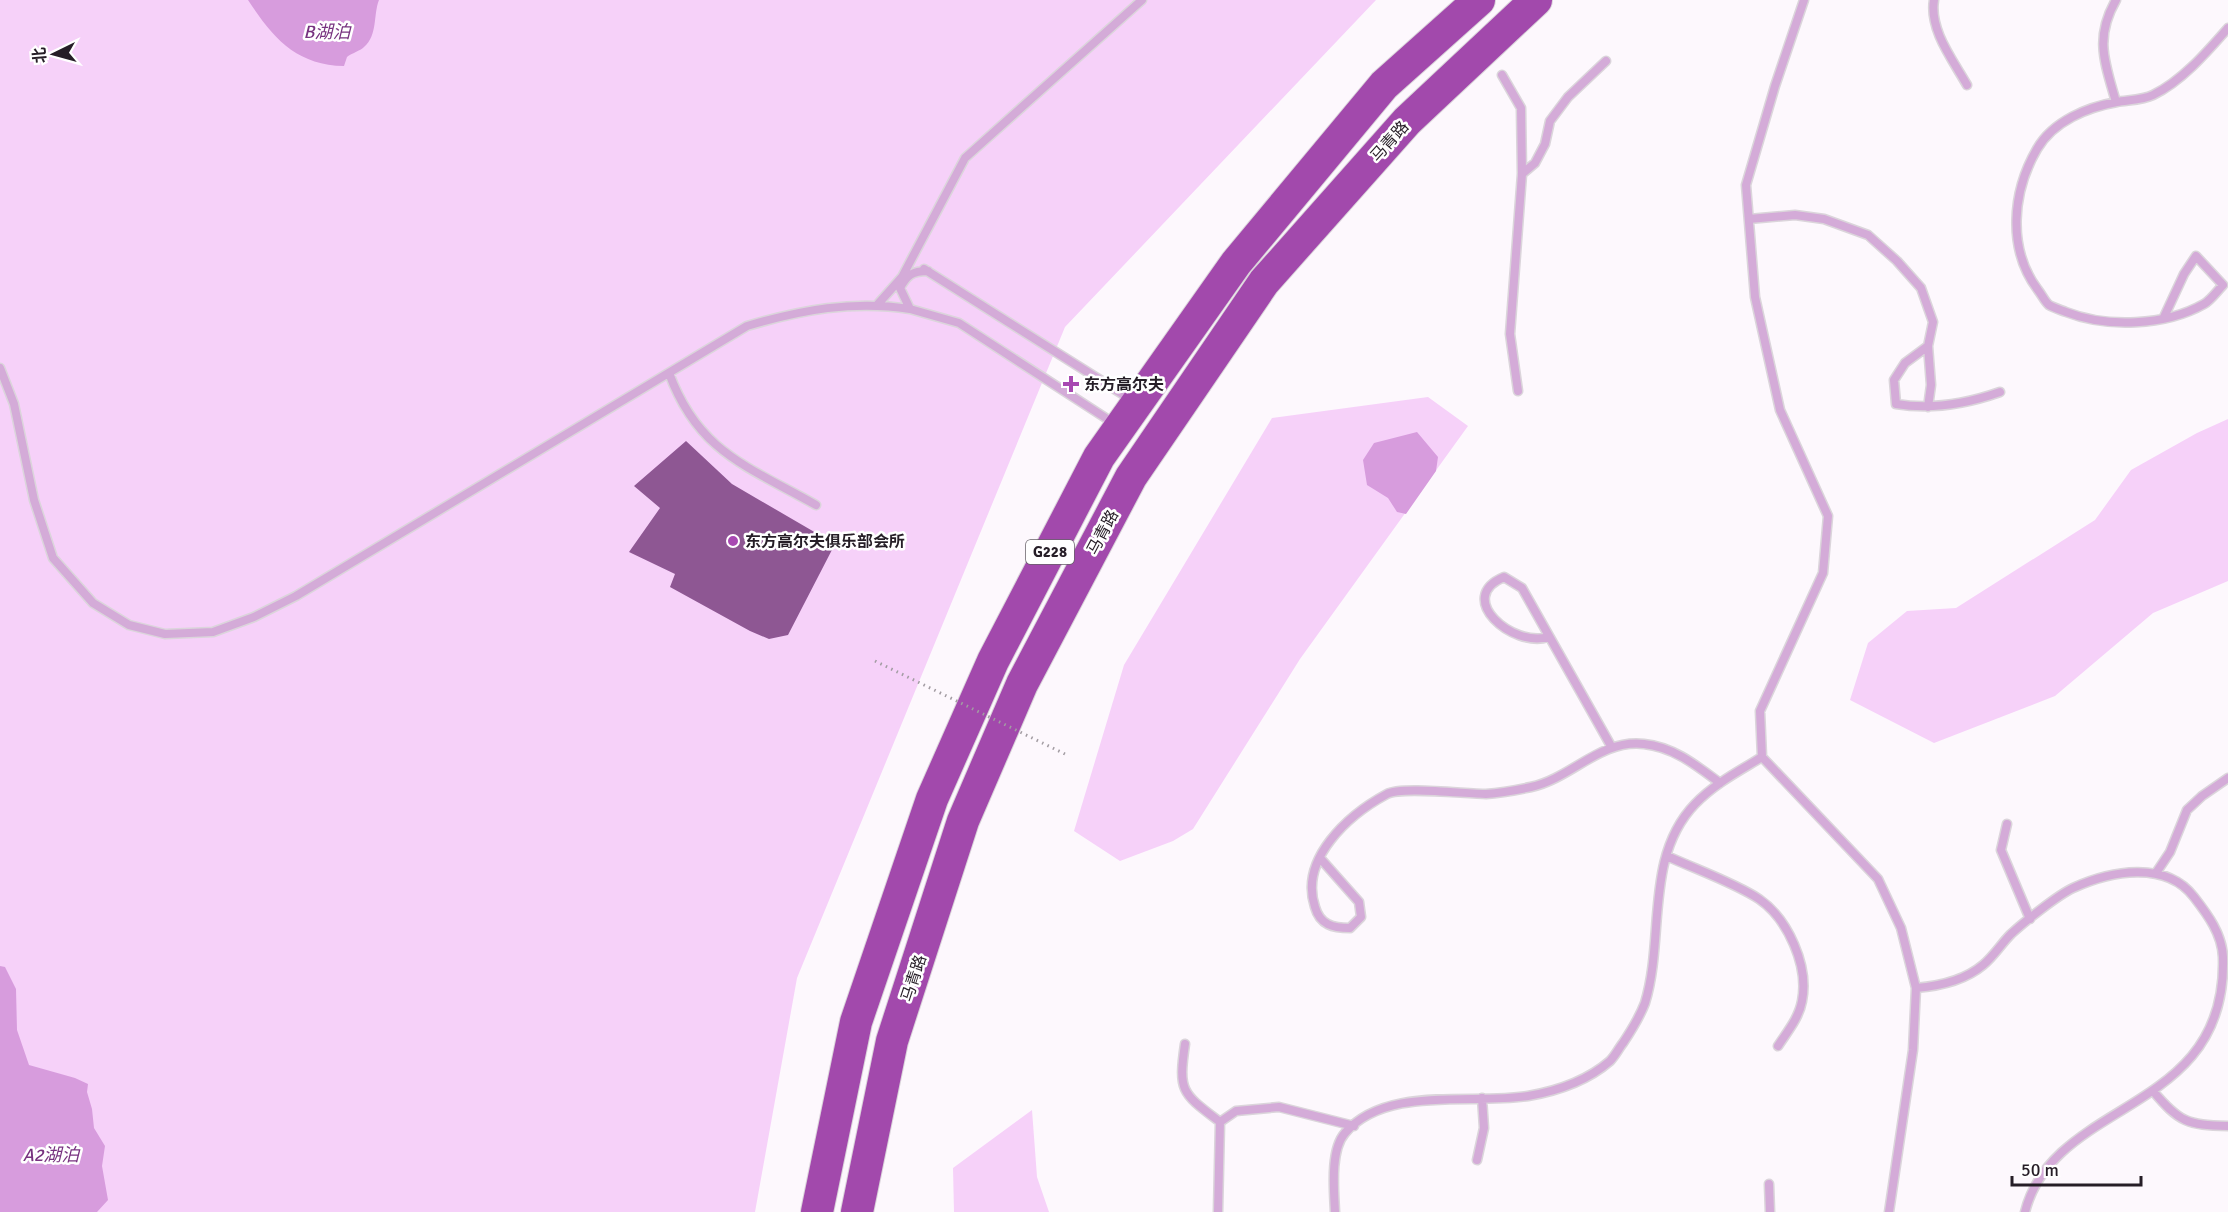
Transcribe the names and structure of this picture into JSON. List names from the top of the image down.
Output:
{
  "streets": {
    "highway": ["马青路", "G228"]
  },
  "water": ["B湖泊", "A2湖泊"],
  "places": {
    "health": ["东方高尔夫"],
    "other": ["东方高尔夫俱乐部会所"]
  },
  "scale_bar": "50 m",
  "north": "left"
}
